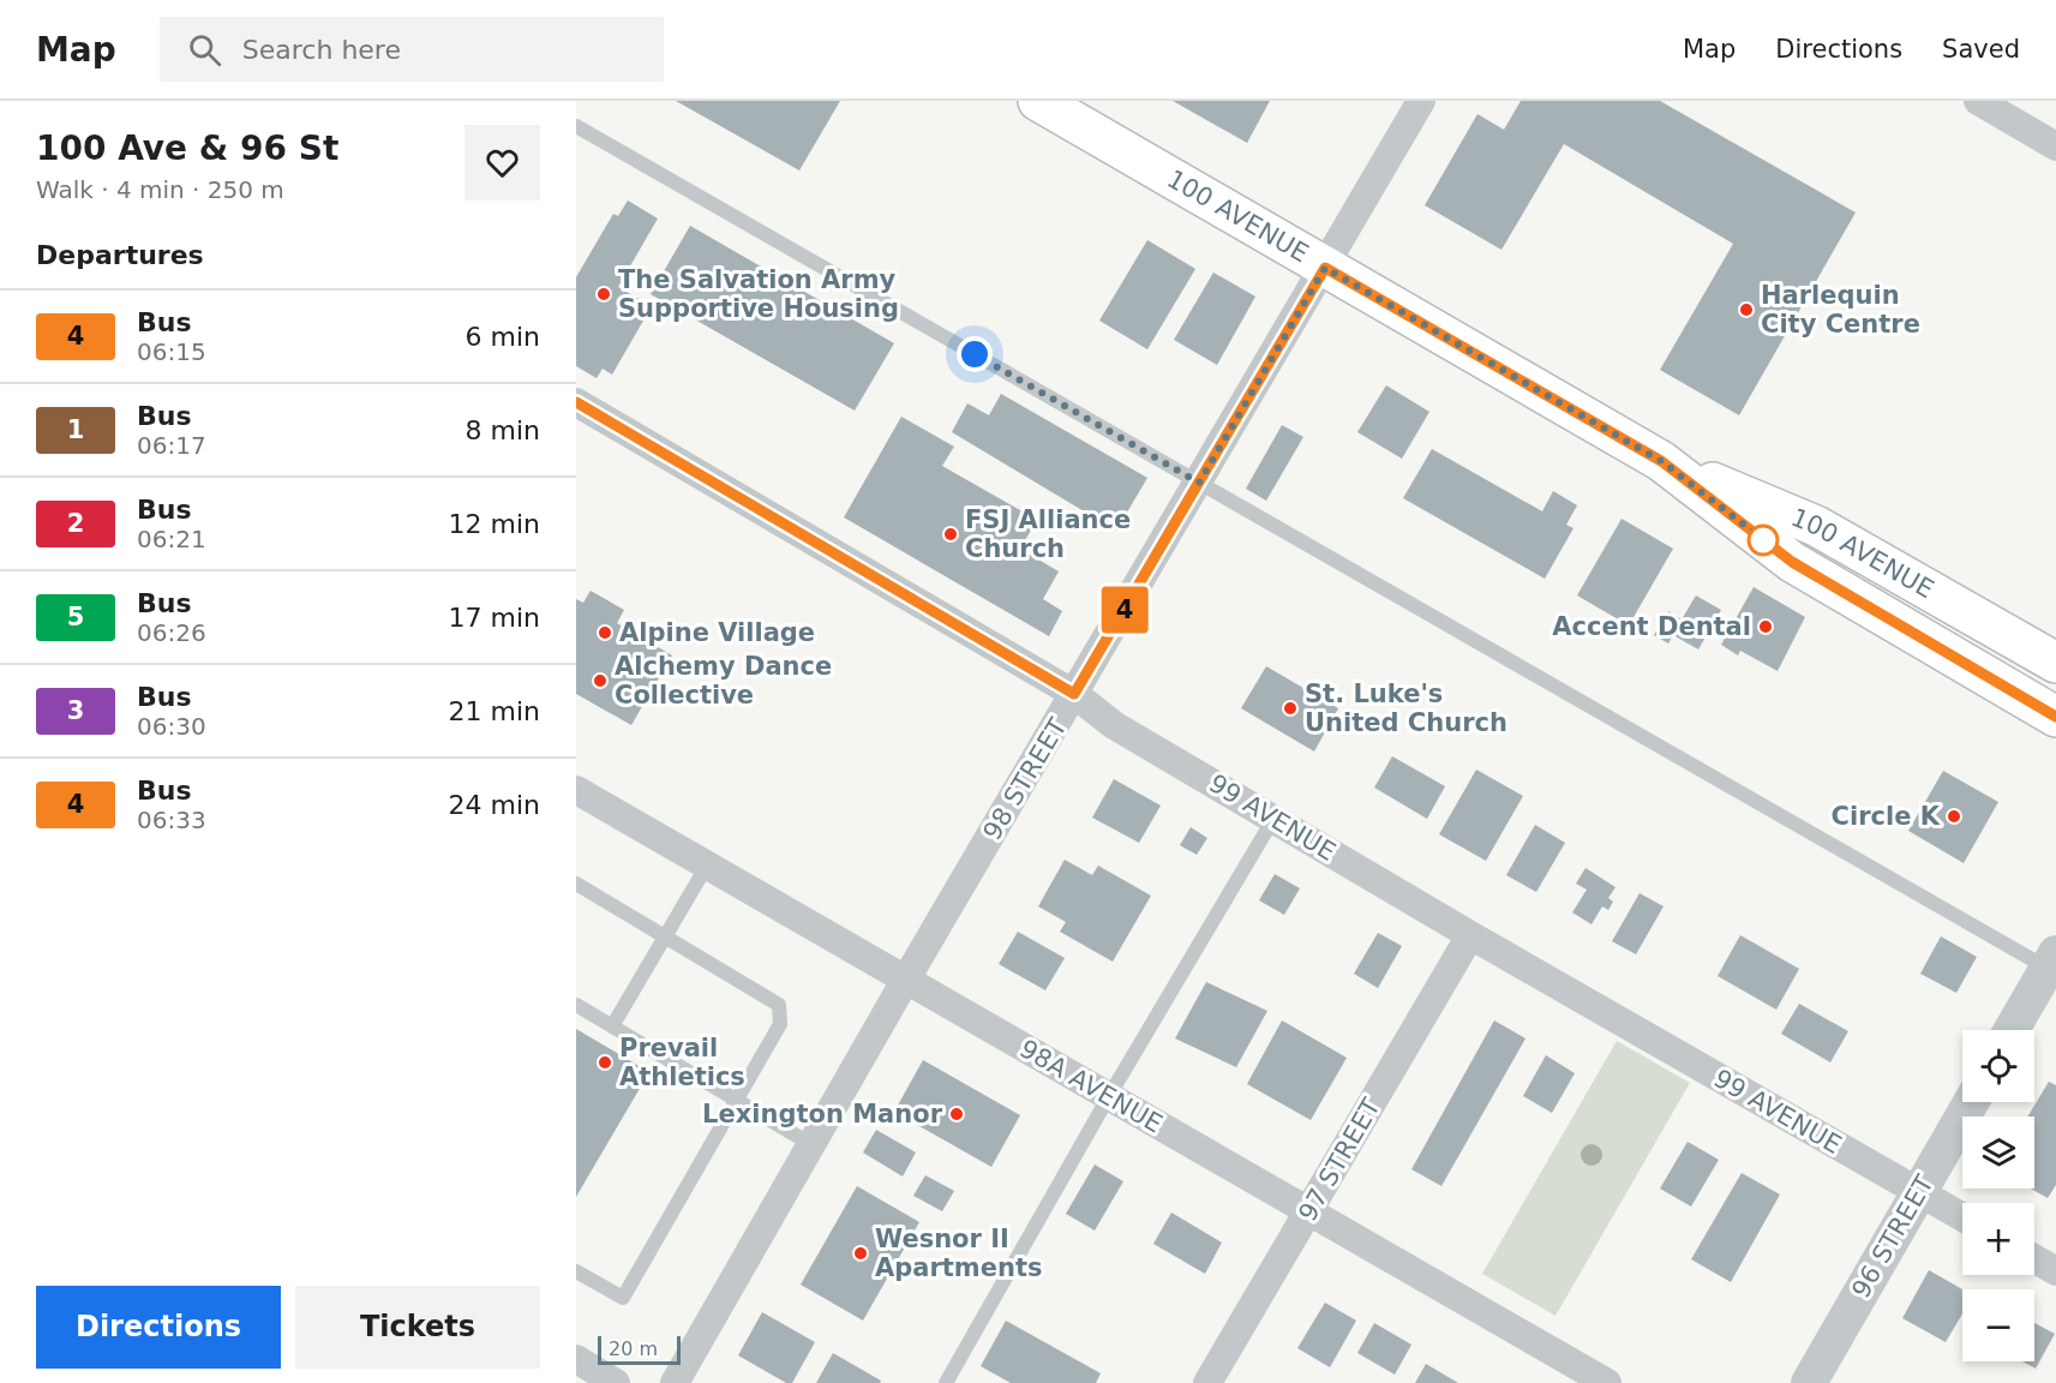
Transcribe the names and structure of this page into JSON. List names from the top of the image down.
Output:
{
  "streets": {
    "main road": ["100 AVENUE"],
    "street": [
      "98 STREET",
      "99 AVENUE",
      "98A AVENUE",
      "97 STREET",
      "96 STREET"
    ]
  },
  "crossings": [
    ["100 AVENUE", "98 STREET"],
    ["98 STREET", "99 AVENUE"],
    ["98 STREET", "98A AVENUE"],
    ["99 AVENUE", "97 STREET"],
    ["99 AVENUE", "96 STREET"],
    ["98A AVENUE", "97 STREET"]
  ],
  "places": [
    "The Salvation Army Supportive Housing",
    "Harlequin City Centre",
    "FSJ Alliance Church",
    "Accent Dental",
    "Alpine Village",
    "Alchemy Dance Collective",
    "St. Luke's United Church",
    "Circle K",
    "Prevail Athletics",
    "Lexington Manor",
    "Wesnor II Apartments"
  ],
  "lines": ["bus line 4"],
  "scale_bar": "20 m",
  "page": {
    "header": "Map",
    "search": "Search here",
    "nav": ["Map", "Directions", "Saved"],
    "heading": [
      ["100 Ave & 96 St", "Walk · 4 min · 250 m"],
      "Departures"
    ],
    "on_map": "4",
    "list": [
      {
        "mark": "4",
        "name": "Bus",
        "note": "06:15",
        "value": "6 min"
      },
      {
        "mark": "1",
        "name": "Bus",
        "note": "06:17",
        "value": "8 min"
      },
      {
        "mark": "2",
        "name": "Bus",
        "note": "06:21",
        "value": "12 min"
      },
      {
        "mark": "5",
        "name": "Bus",
        "note": "06:26",
        "value": "17 min"
      },
      {
        "mark": "3",
        "name": "Bus",
        "note": "06:30",
        "value": "21 min"
      },
      {
        "mark": "4",
        "name": "Bus",
        "note": "06:33",
        "value": "24 min"
      }
    ],
    "map_buttons": ["+", "−"],
    "buttons": ["Directions", "Tickets"],
    "scale": "20 m"
  }
}
